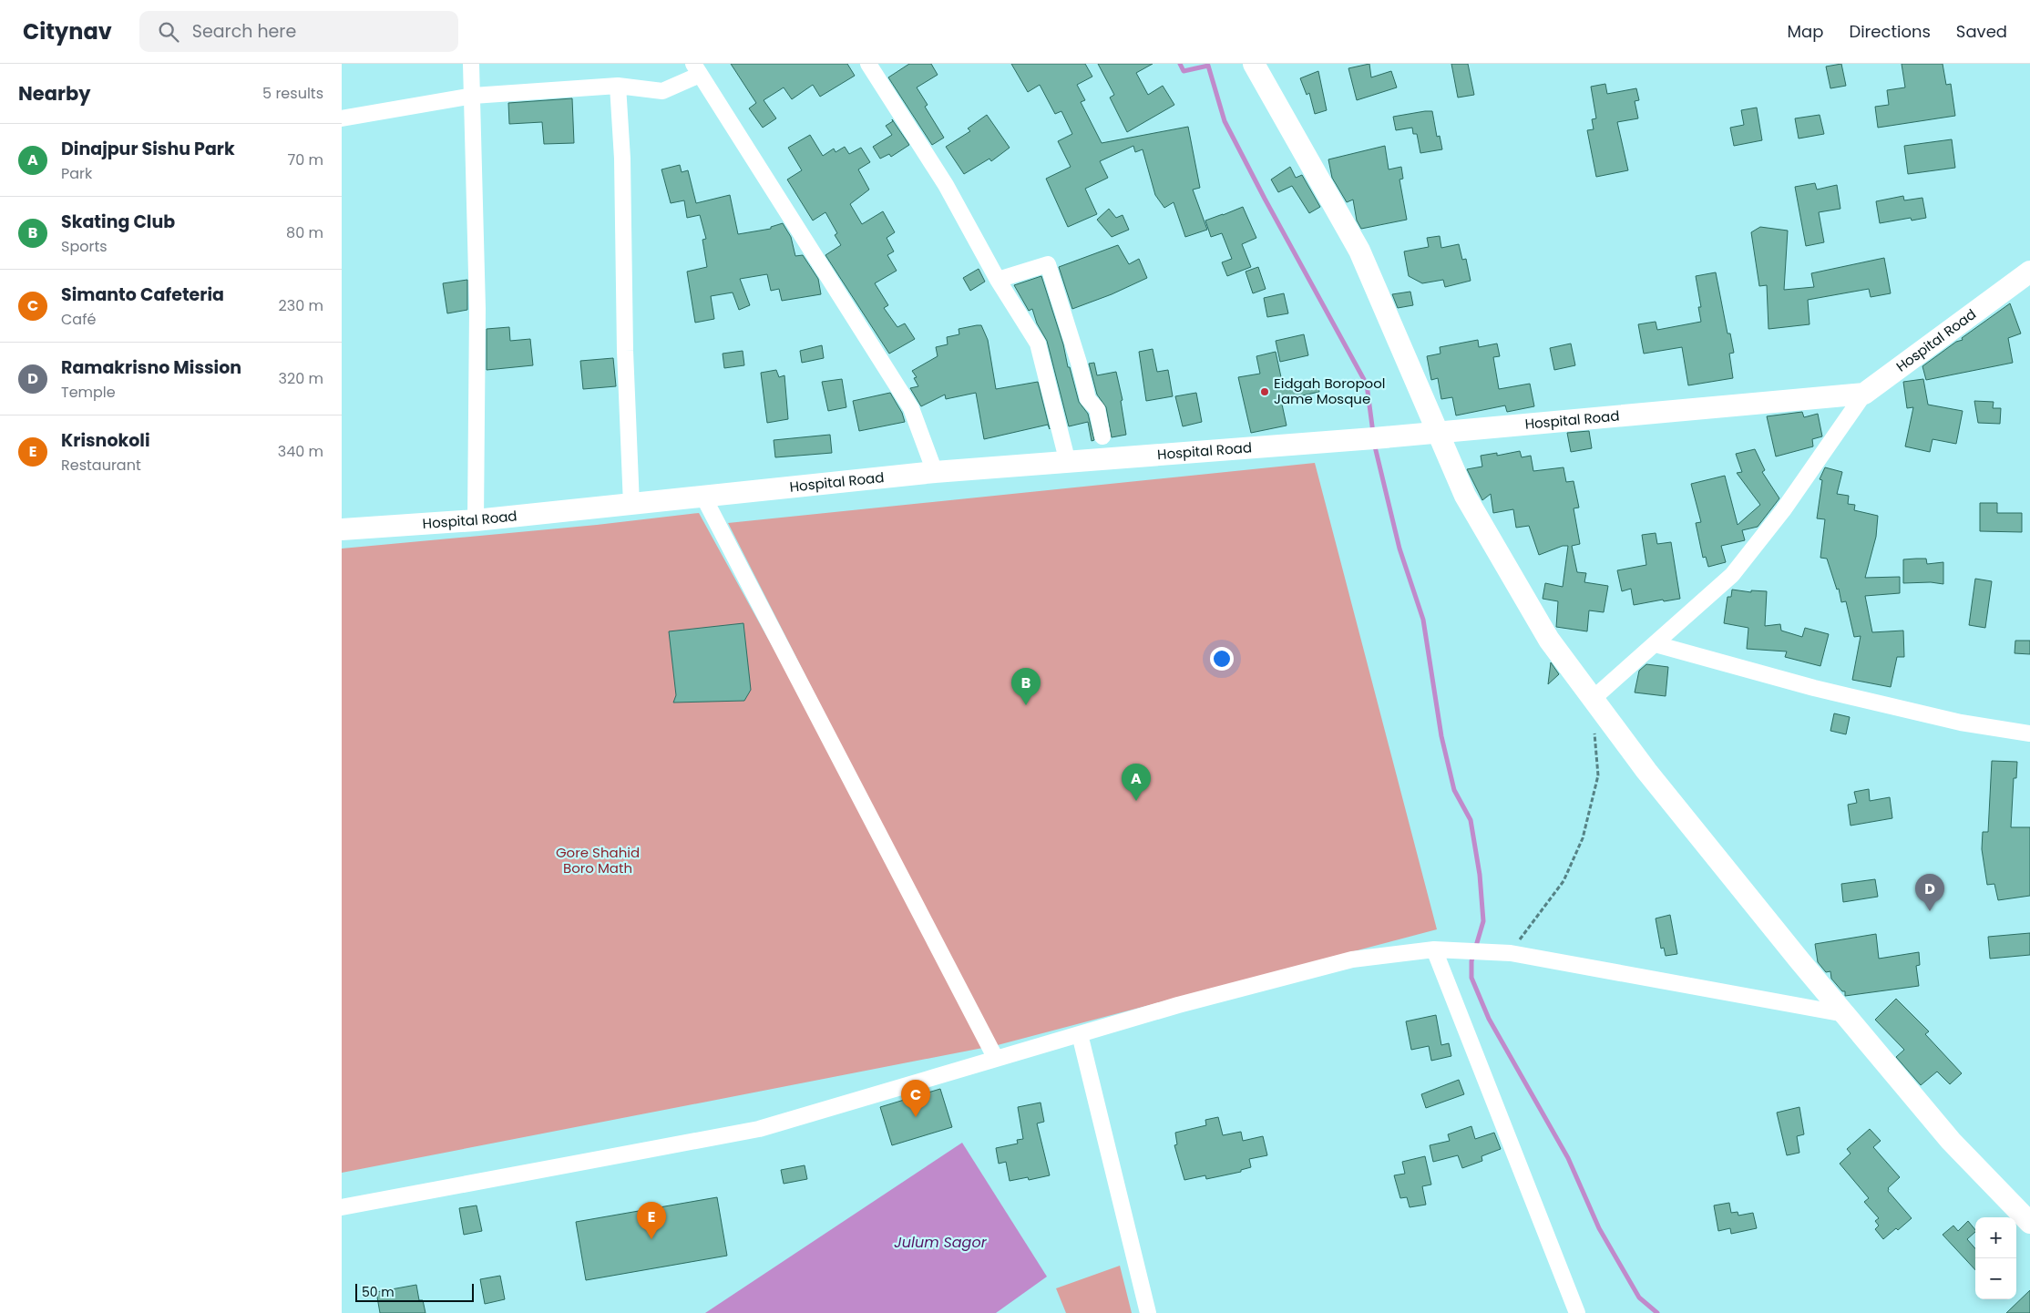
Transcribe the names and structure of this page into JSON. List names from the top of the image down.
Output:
{
  "streets": {
    "main road": ["Hospital Road"]
  },
  "water": ["Julum Sagor"],
  "parks": ["Gore Shahid Boro Math"],
  "places": ["Eidgah Boropool Jame Mosque"],
  "scale_bar": "50 m",
  "page": {
    "header": "Citynav",
    "search": "Search here",
    "nav": ["Map", "Directions", "Saved"],
    "heading": ["Nearby", "5 results"],
    "list": [
      {
        "mark": "A",
        "name": "Dinajpur Sishu Park",
        "note": "Park",
        "value": "70 m"
      },
      {
        "mark": "B",
        "name": "Skating Club",
        "note": "Sports",
        "value": "80 m"
      },
      {
        "mark": "C",
        "name": "Simanto Cafeteria",
        "note": "Café",
        "value": "230 m"
      },
      {
        "mark": "D",
        "name": "Ramakrisno Mission",
        "note": "Temple",
        "value": "320 m"
      },
      {
        "mark": "E",
        "name": "Krisnokoli",
        "note": "Restaurant",
        "value": "340 m"
      }
    ],
    "pins": [
      "B",
      "A",
      "D",
      "C",
      "E"
    ],
    "map_buttons": ["+", "−"],
    "scale": "50 m"
  }
}
